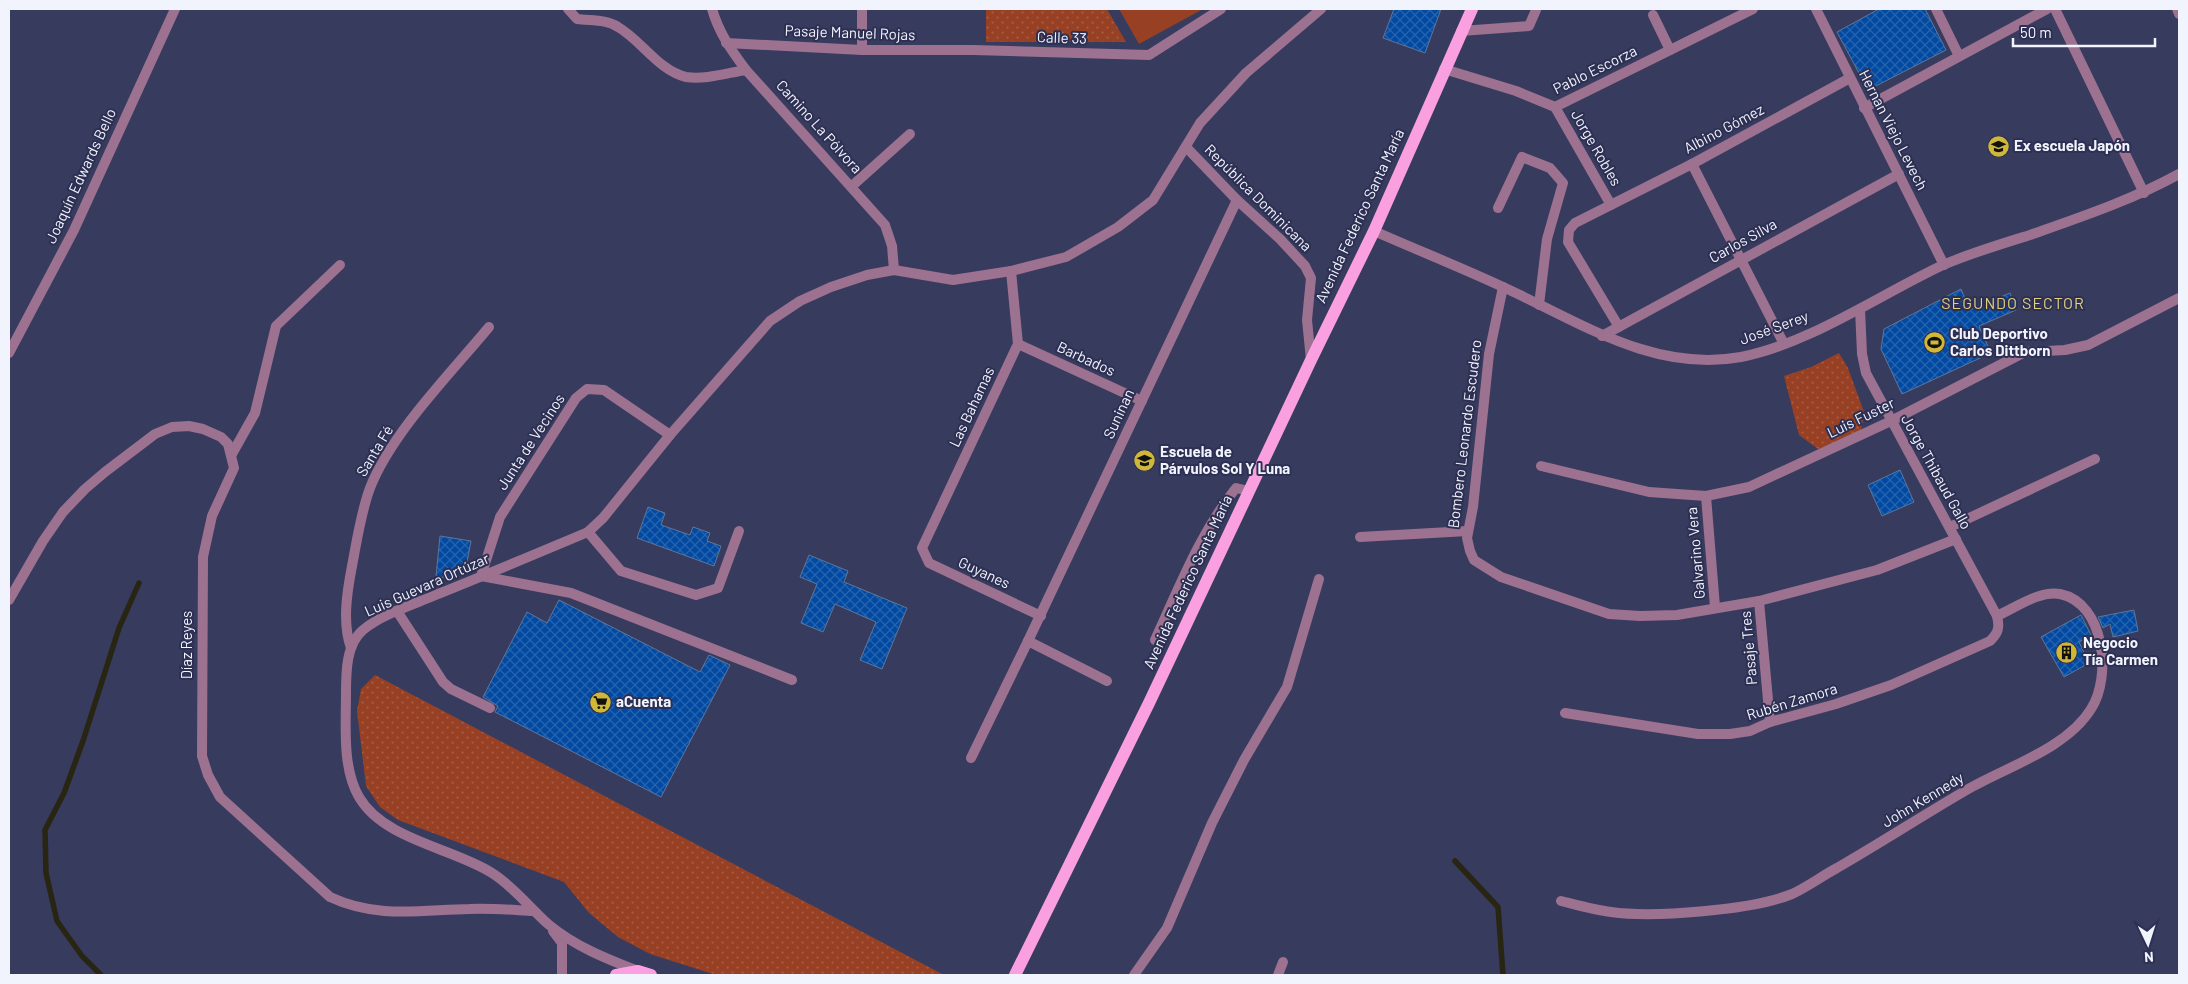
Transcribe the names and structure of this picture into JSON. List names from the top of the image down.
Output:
{
  "streets": {
    "main road": ["Avenida Federico Santa María"],
    "street": [
      "Pasaje Manuel Rojas",
      "Calle 33",
      "Pablo Escorza",
      "Camino La Pólvora",
      "Albino Gómez",
      "Hernan Viejo Levech",
      "Jorge Robles",
      "Joaquín Edwards Bello",
      "República Dominicana",
      "Carlos Silva",
      "José Serey",
      "Barbados",
      "Las Bahamas",
      "Suninan",
      "Luis Fuster",
      "Bombero Leonardo Escudero",
      "Junta de Vecinos",
      "Santa Fé",
      "Jorge Thibaud Gallo",
      "Galvarino Vera",
      "Guyanes",
      "Luis Guevara Ortúzar",
      "Díaz Reyes",
      "Pasaje Tres",
      "Rubén Zamora",
      "John Kennedy"
    ]
  },
  "crossings": [
    ["Pasaje Manuel Rojas", "Calle 33"],
    ["Pasaje Manuel Rojas", "Camino La Pólvora"],
    ["Pablo Escorza", "Jorge Robles"],
    ["Pablo Escorza", "Avenida Federico Santa María"],
    ["Camino La Pólvora", "República Dominicana"],
    ["Camino La Pólvora", "Luis Guevara Ortúzar"],
    ["Albino Gómez", "Hernan Viejo Levech"],
    ["Albino Gómez", "Jorge Robles"],
    ["Albino Gómez", "Carlos Silva"],
    ["Hernan Viejo Levech", "Carlos Silva"],
    ["Hernan Viejo Levech", "José Serey"],
    ["República Dominicana", "Avenida Federico Santa María"],
    ["República Dominicana", "Suninan"],
    ["República Dominicana", "Luis Guevara Ortúzar"],
    ["Avenida Federico Santa María", "José Serey"],
    ["Carlos Silva", "José Serey"],
    ["José Serey", "Bombero Leonardo Escudero"],
    ["José Serey", "Jorge Thibaud Gallo"],
    ["Barbados", "Las Bahamas"],
    ["Barbados", "Suninan"],
    ["Las Bahamas", "Guyanes"],
    ["Suninan", "Guyanes"],
    ["Luis Fuster", "Jorge Thibaud Gallo"],
    ["Luis Fuster", "Galvarino Vera"],
    ["Bombero Leonardo Escudero", "Jorge Thibaud Gallo"],
    ["Bombero Leonardo Escudero", "Galvarino Vera"],
    ["Bombero Leonardo Escudero", "Pasaje Tres"],
    ["Junta de Vecinos", "Luis Guevara Ortúzar"],
    ["Santa Fé", "Luis Guevara Ortúzar"],
    ["Jorge Thibaud Gallo", "Rubén Zamora"],
    ["Jorge Thibaud Gallo", "John Kennedy"],
    ["Luis Guevara Ortúzar", "Díaz Reyes"],
    ["Pasaje Tres", "Rubén Zamora"],
    ["Rubén Zamora", "John Kennedy"]
  ],
  "districts": ["SEGUNDO SECTOR"],
  "places": {
    "school or university": ["Ex escuela Japón", "Escuela de Párvulos Sol Y Luna"],
    "sports": ["Club Deportivo Carlos Dittborn"],
    "building": ["Negocio Tía Carmen"],
    "supermarket": ["aCuenta"]
  },
  "scale_bar": "50 m",
  "north": "bottom"
}
